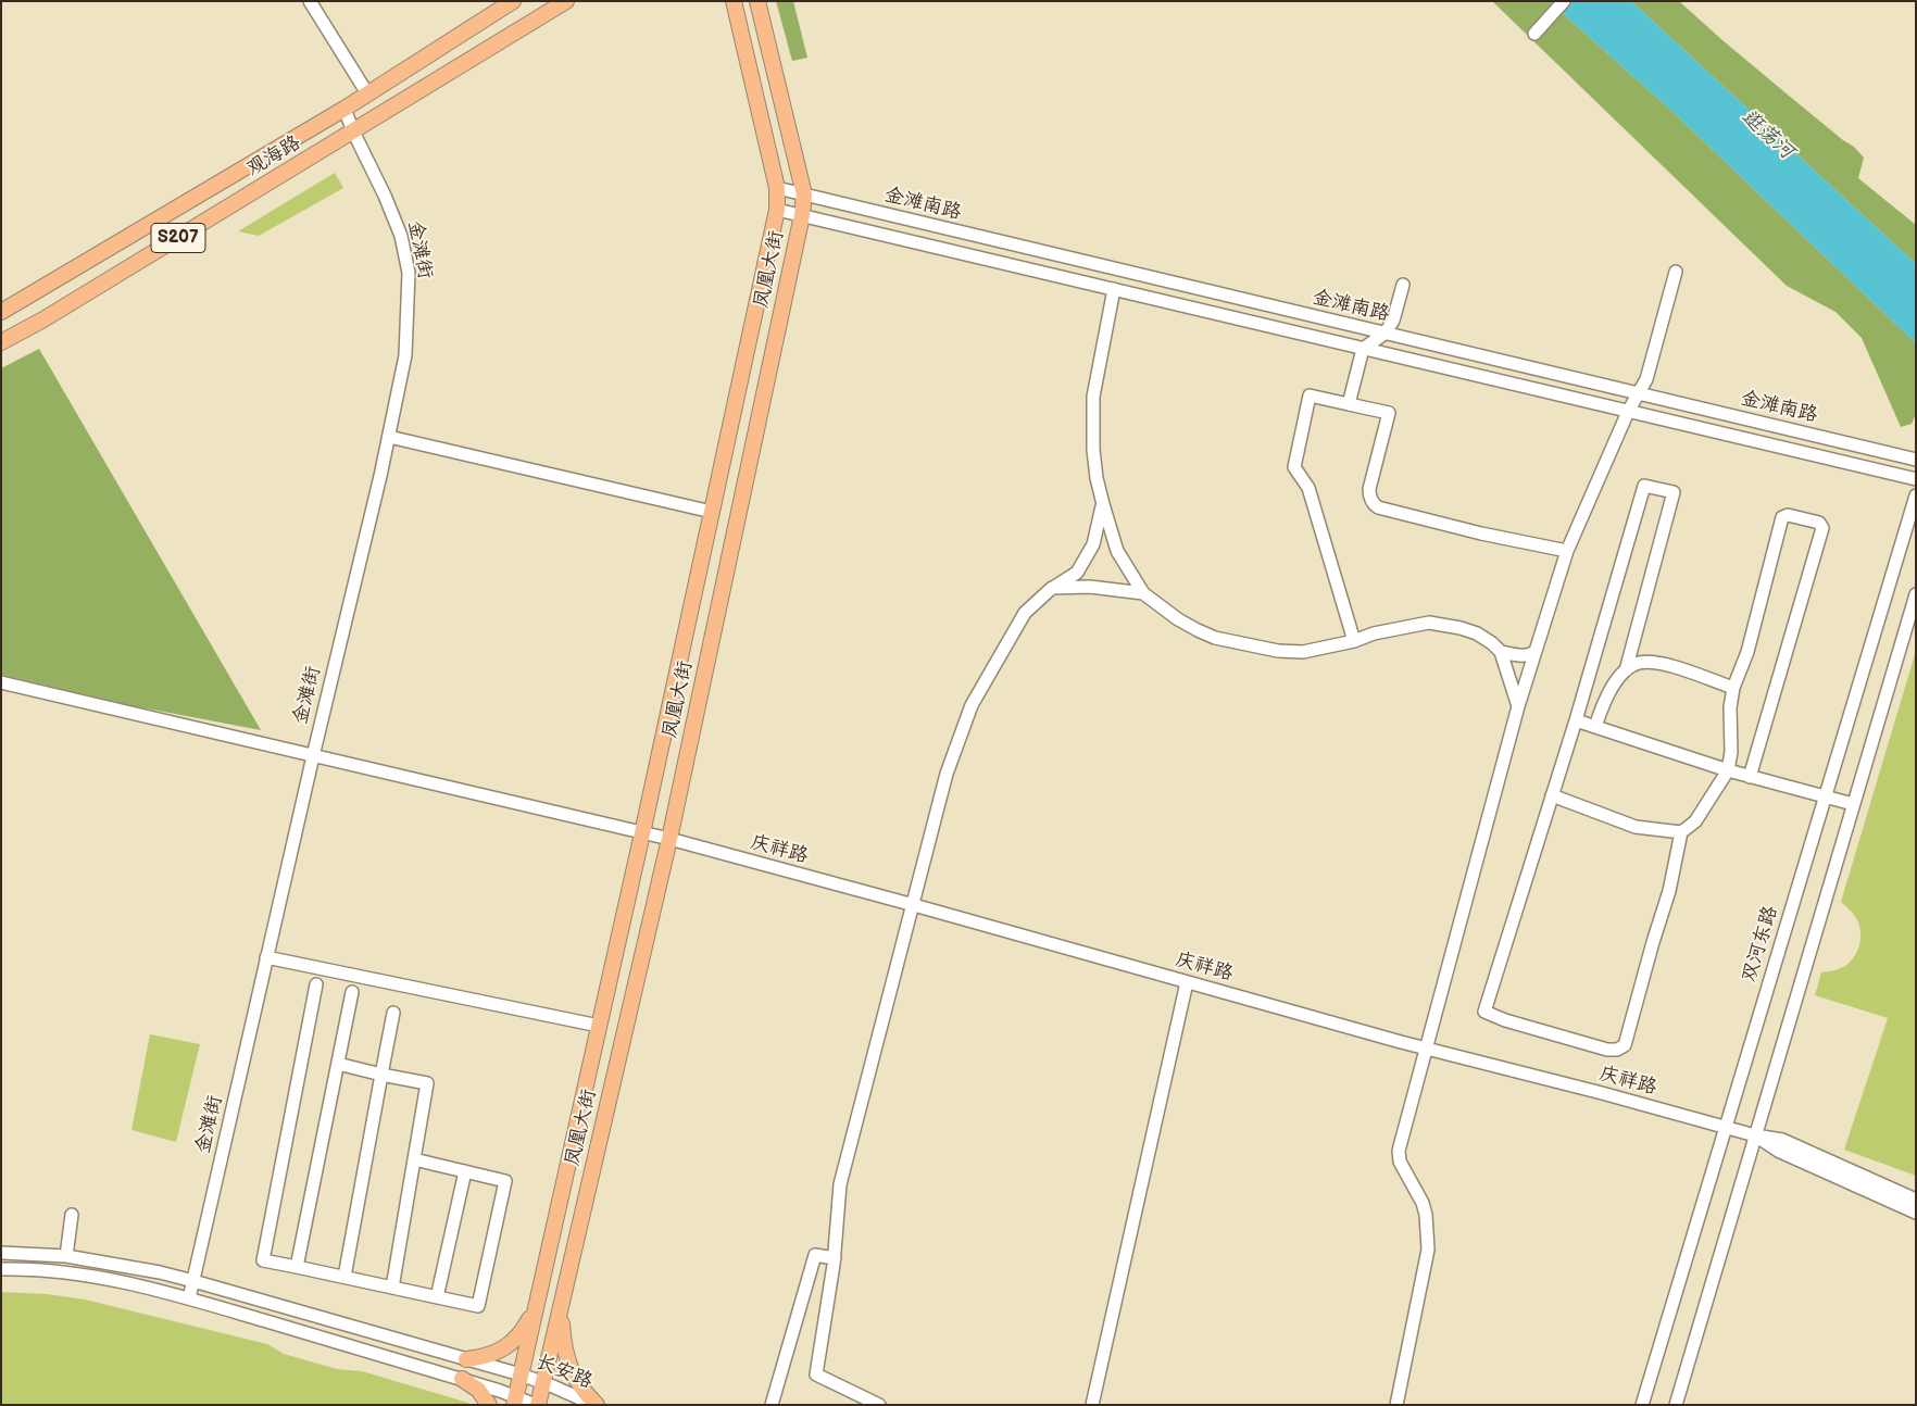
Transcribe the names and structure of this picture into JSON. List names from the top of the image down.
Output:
{
  "streets": {
    "main road": ["观海路", "S207", "凤凰大街"],
    "street": [
      "金滩南路",
      "金滩街",
      "庆祥路",
      "双河东路",
      "长安路"
    ]
  },
  "crossings": [
    ["观海路", "金滩街"],
    ["金滩南路", "凤凰大街"],
    ["金滩街", "庆祥路"],
    ["金滩街", "长安路"],
    ["凤凰大街", "庆祥路"],
    ["凤凰大街", "长安路"],
    ["庆祥路", "双河东路"]
  ],
  "water": ["逛荡河"]
}
